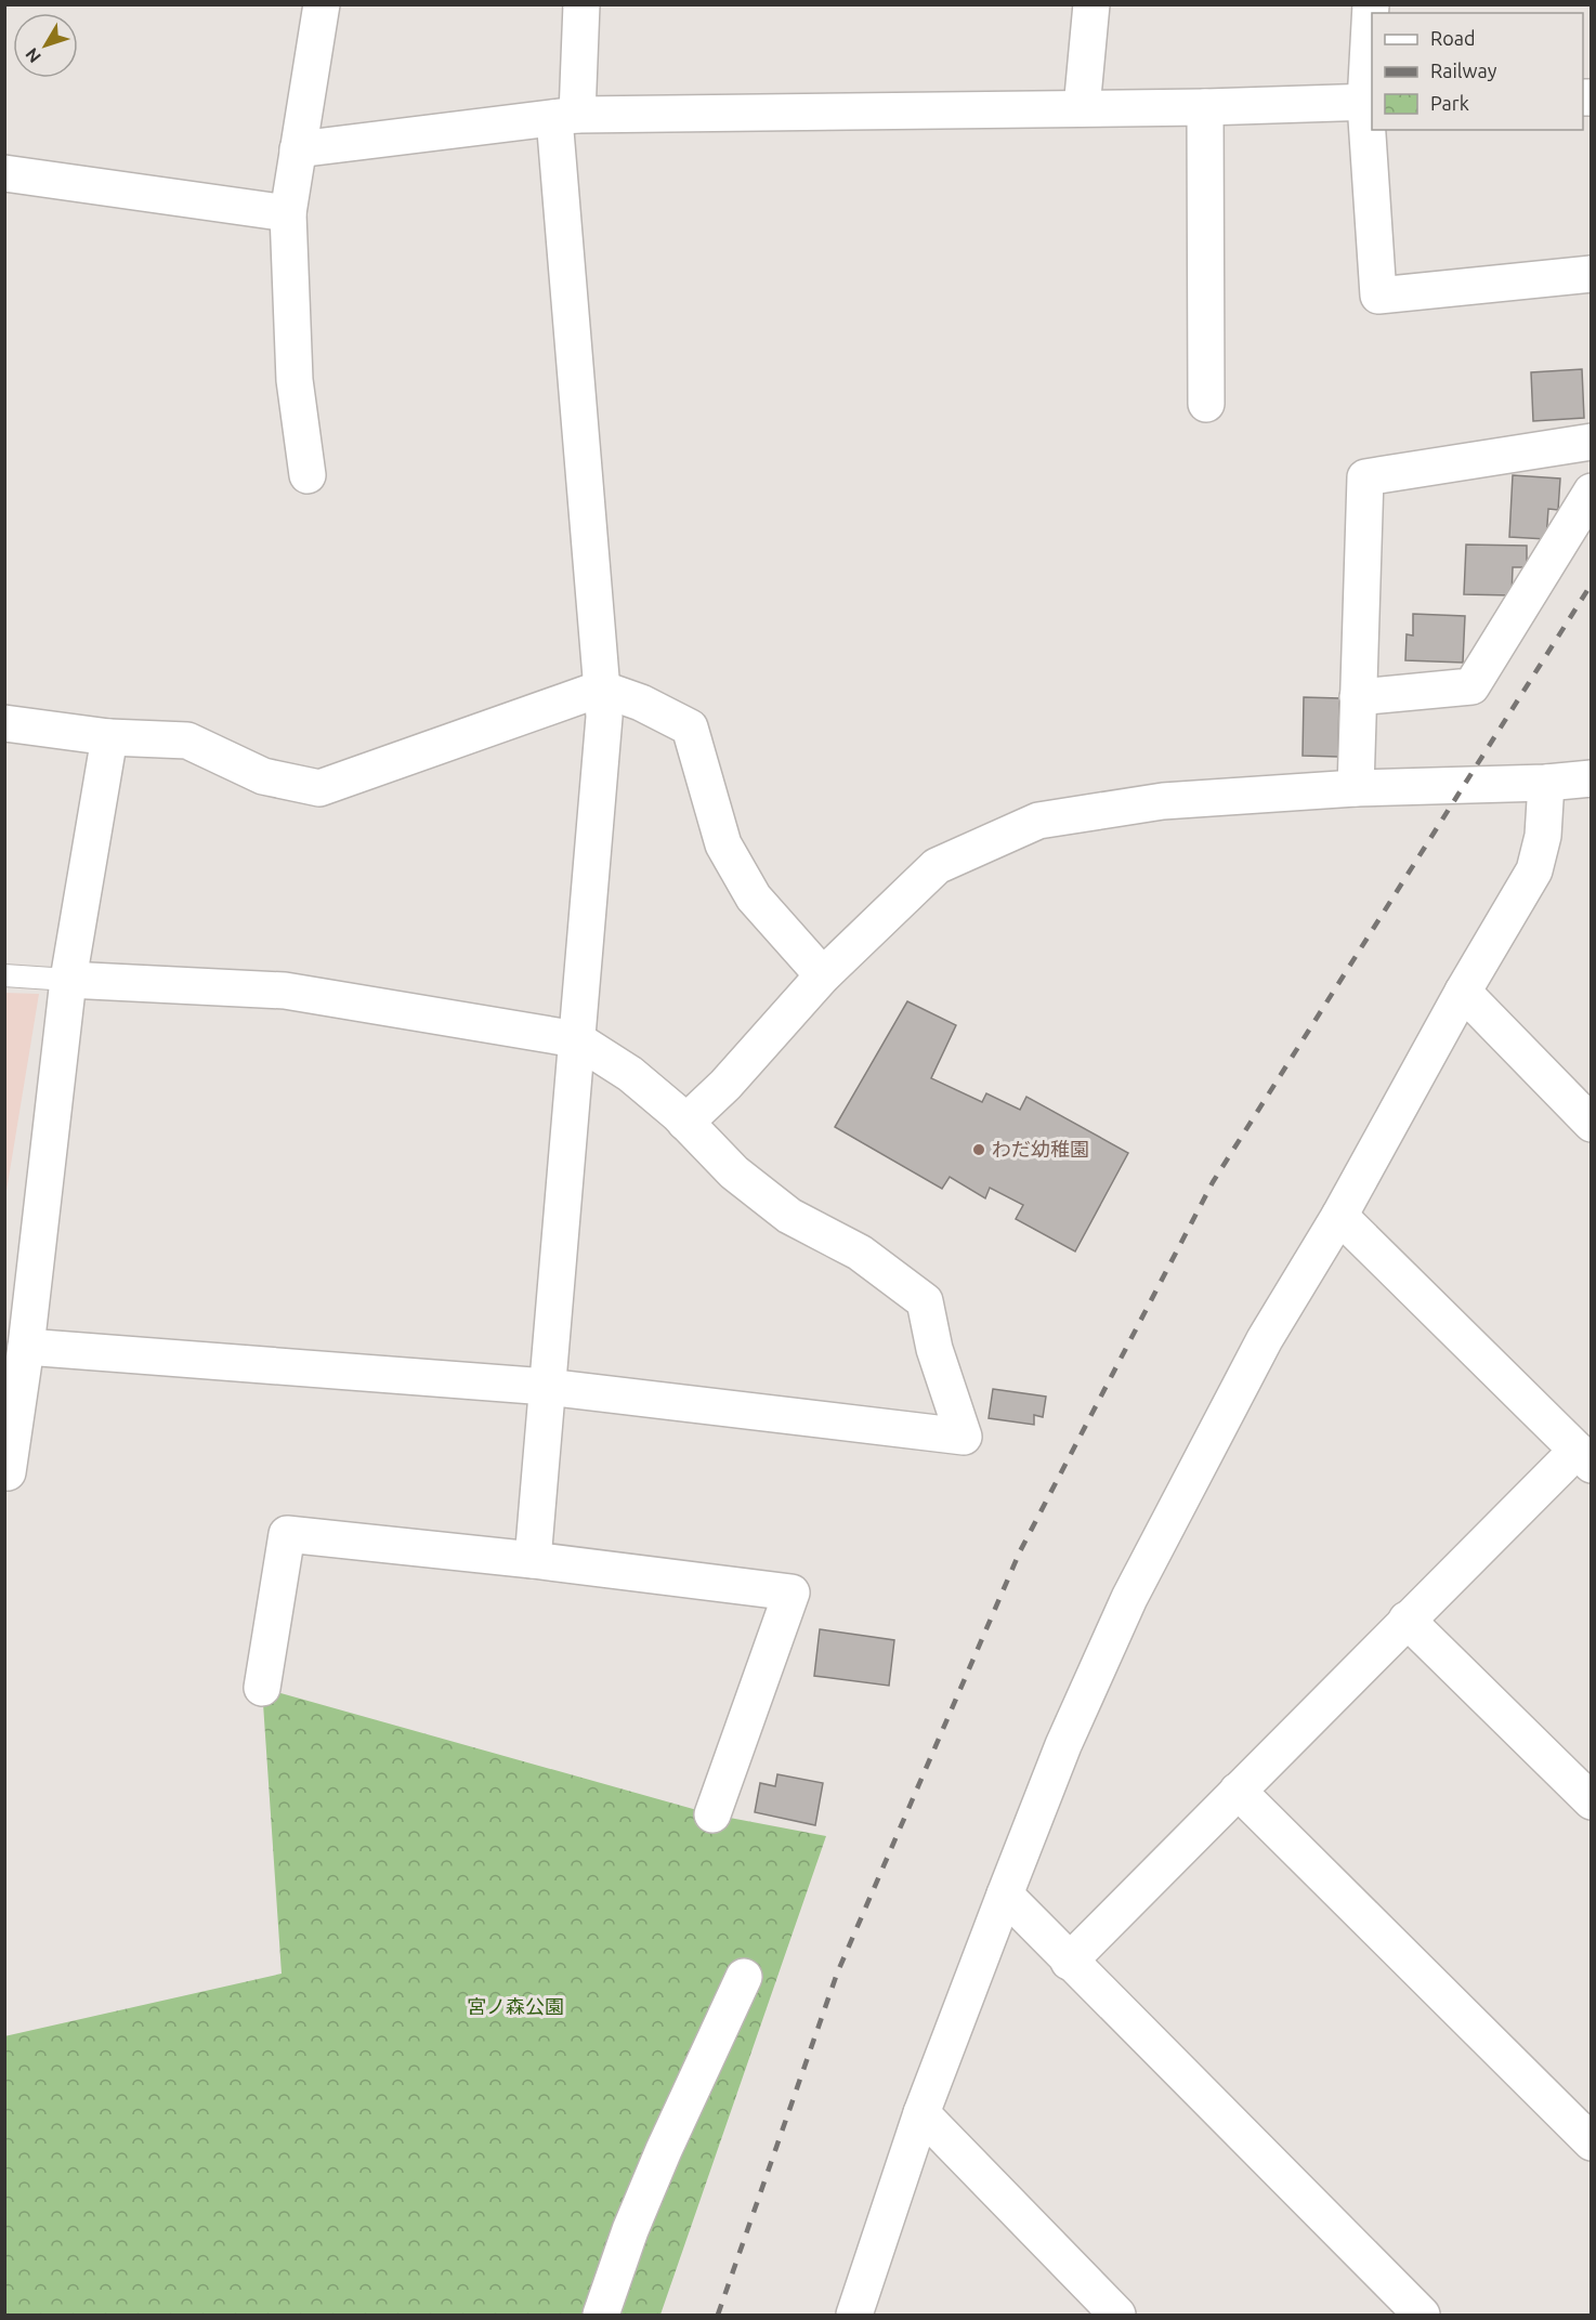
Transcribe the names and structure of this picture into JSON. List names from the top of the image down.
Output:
{
  "parks": ["宮ノ森公園"],
  "places": ["わだ幼稚園"],
  "legend": ["Road", "Railway", "Park"],
  "north": "bottom left"
}
